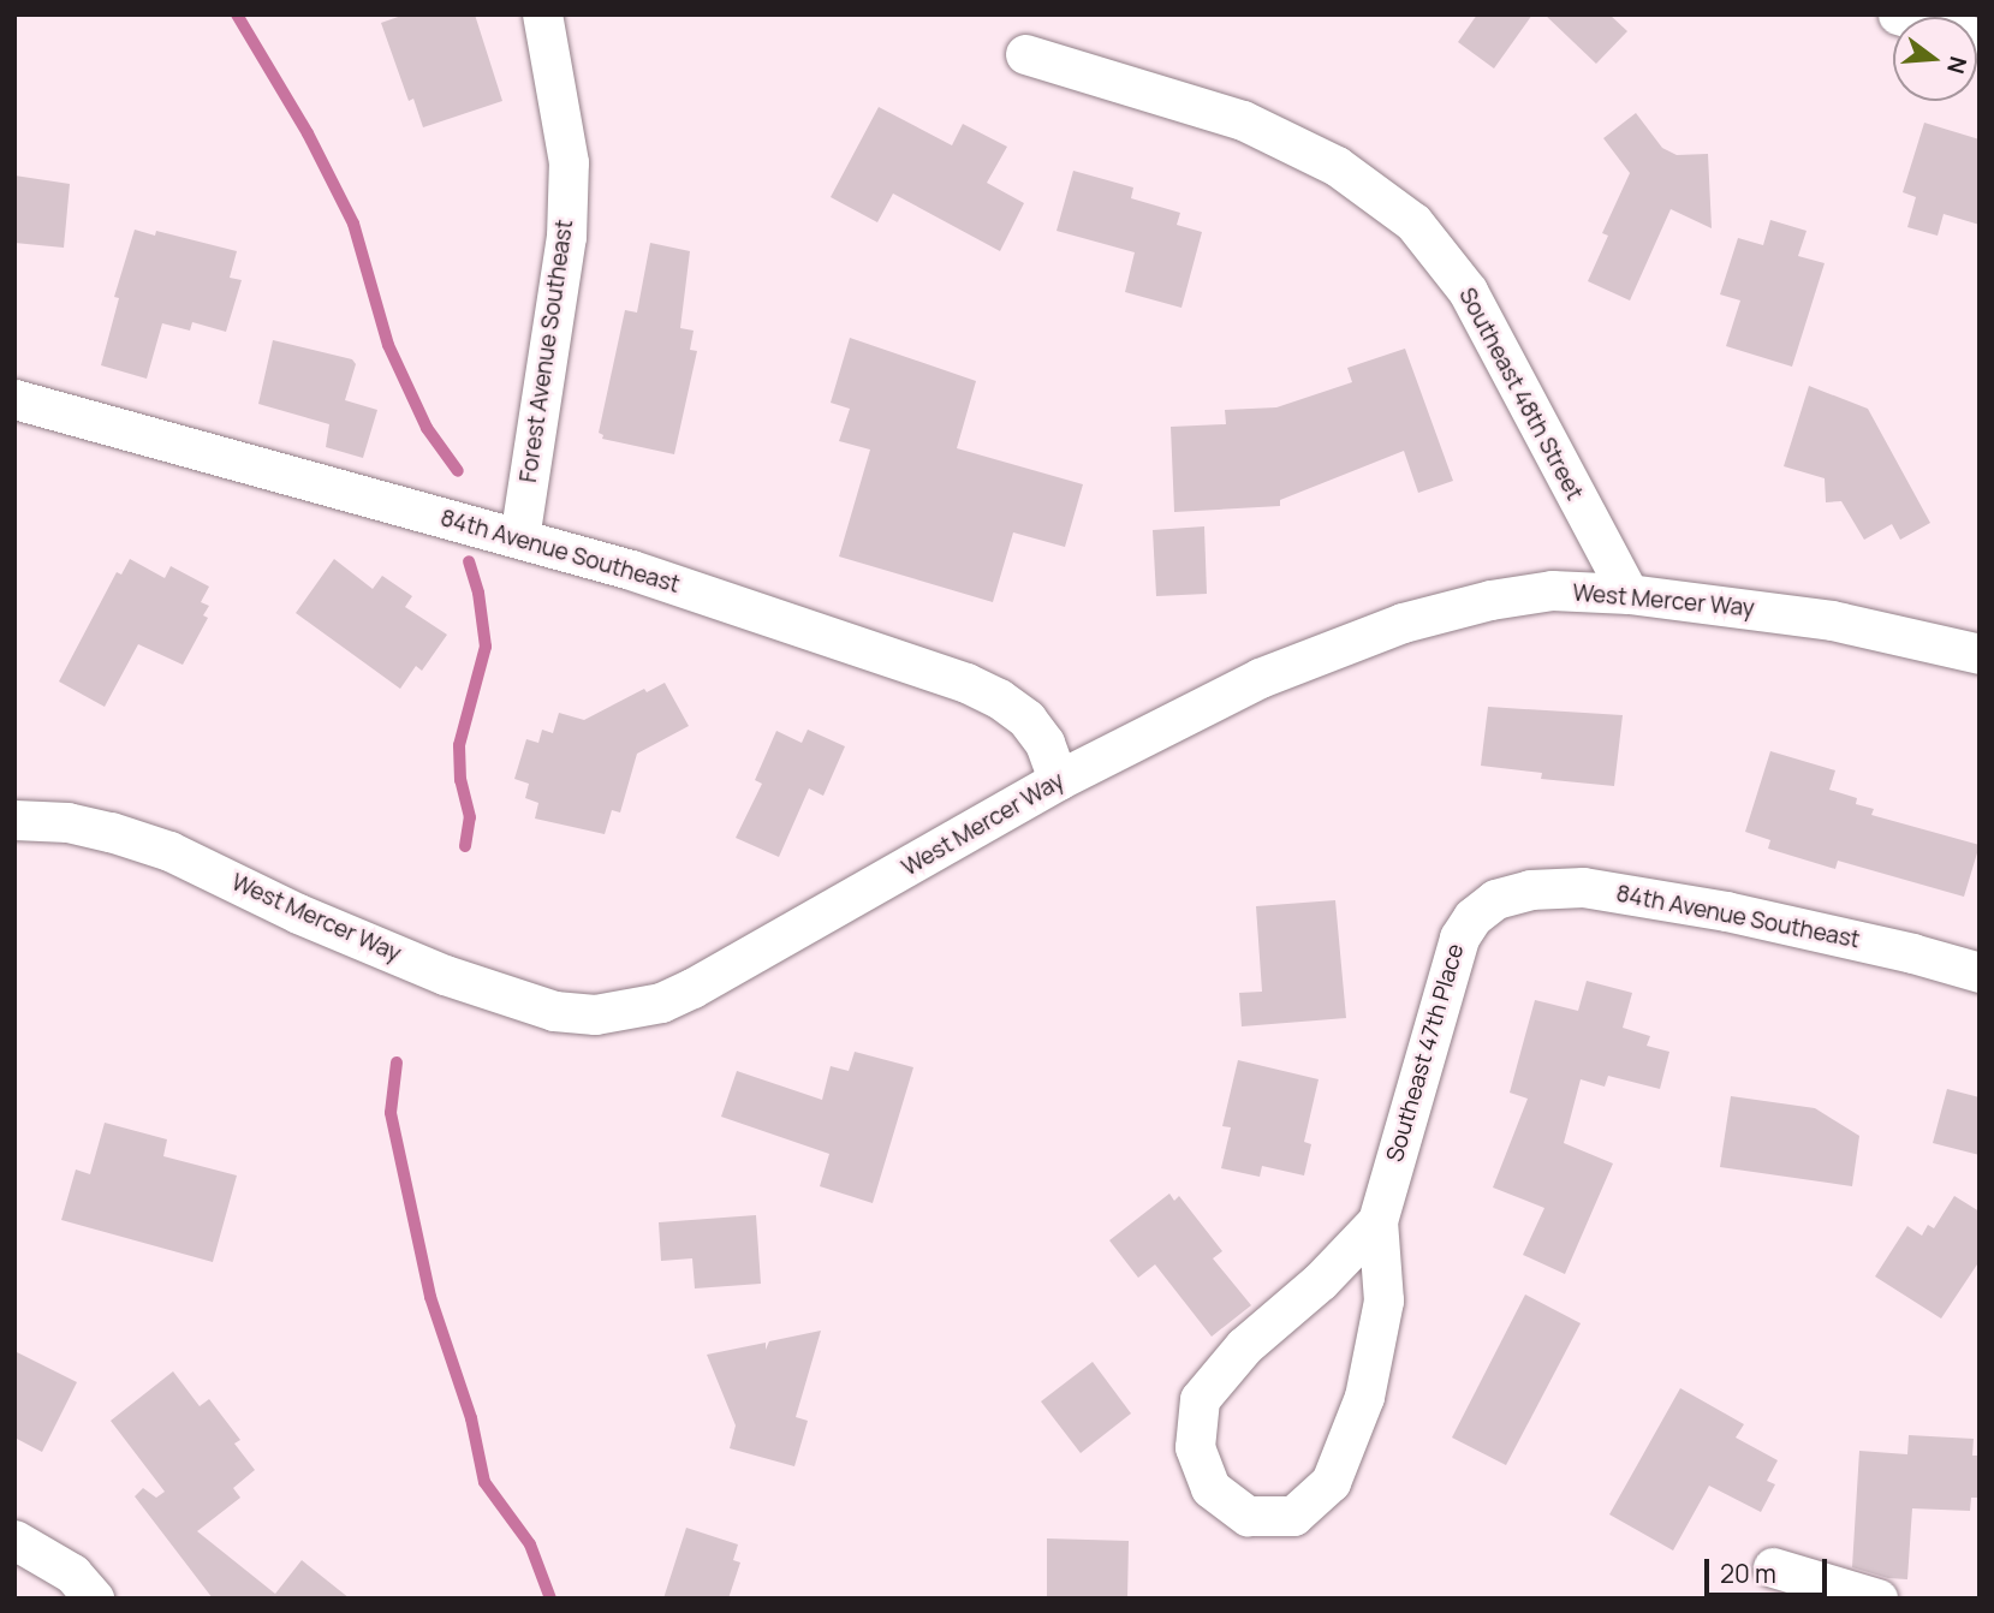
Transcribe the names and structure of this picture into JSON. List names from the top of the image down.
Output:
{
  "streets": {
    "street": [
      "Forest Avenue Southeast",
      "Southeast 48th Street",
      "84th Avenue Southeast",
      "West Mercer Way",
      "Southeast 47th Place"
    ]
  },
  "crossings": [
    ["Forest Avenue Southeast", "84th Avenue Southeast"],
    ["Southeast 48th Street", "West Mercer Way"],
    ["84th Avenue Southeast", "West Mercer Way"],
    ["84th Avenue Southeast", "Southeast 47th Place"]
  ],
  "scale_bar": "20 m",
  "north": "right"
}
